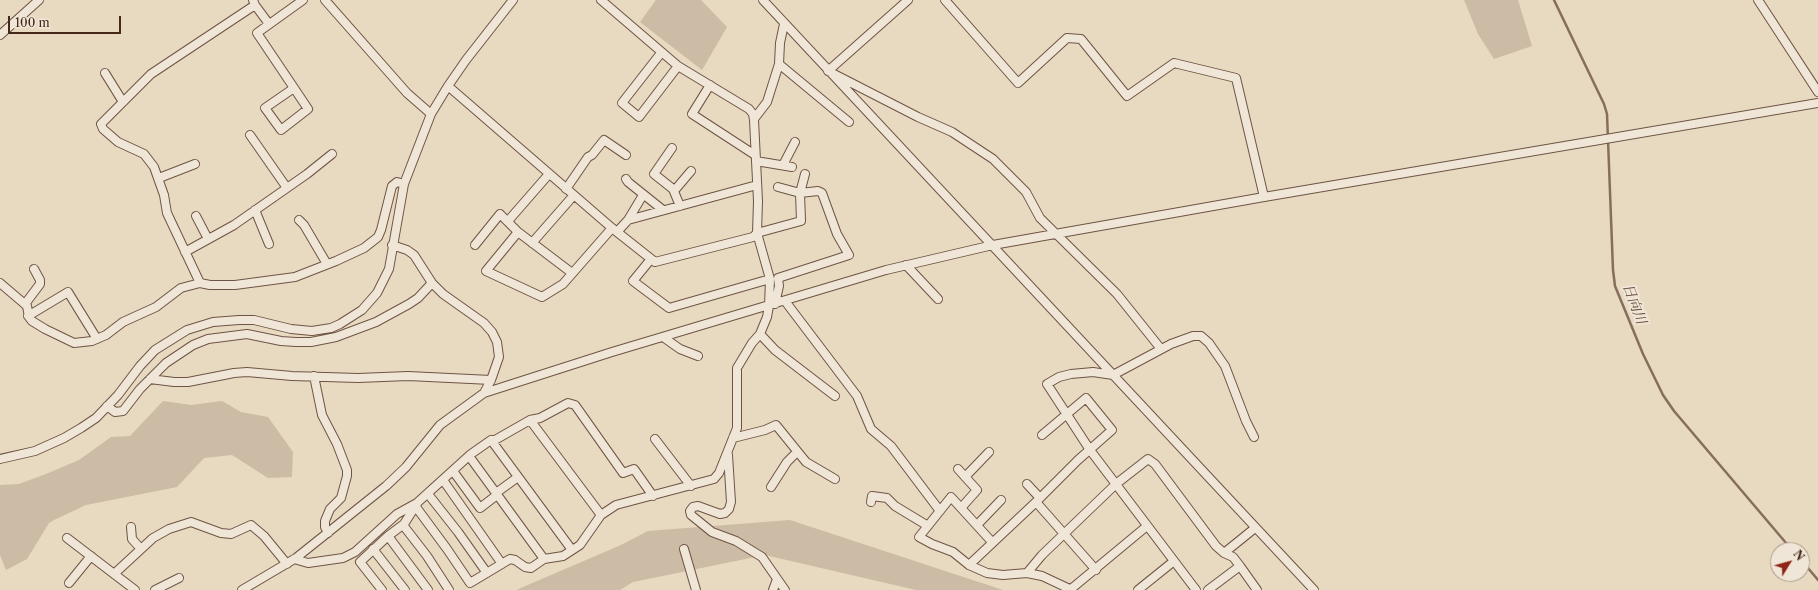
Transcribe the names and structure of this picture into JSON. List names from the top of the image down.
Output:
{
  "water": ["日向川"],
  "scale_bar": "100 m",
  "north": "top right"
}
